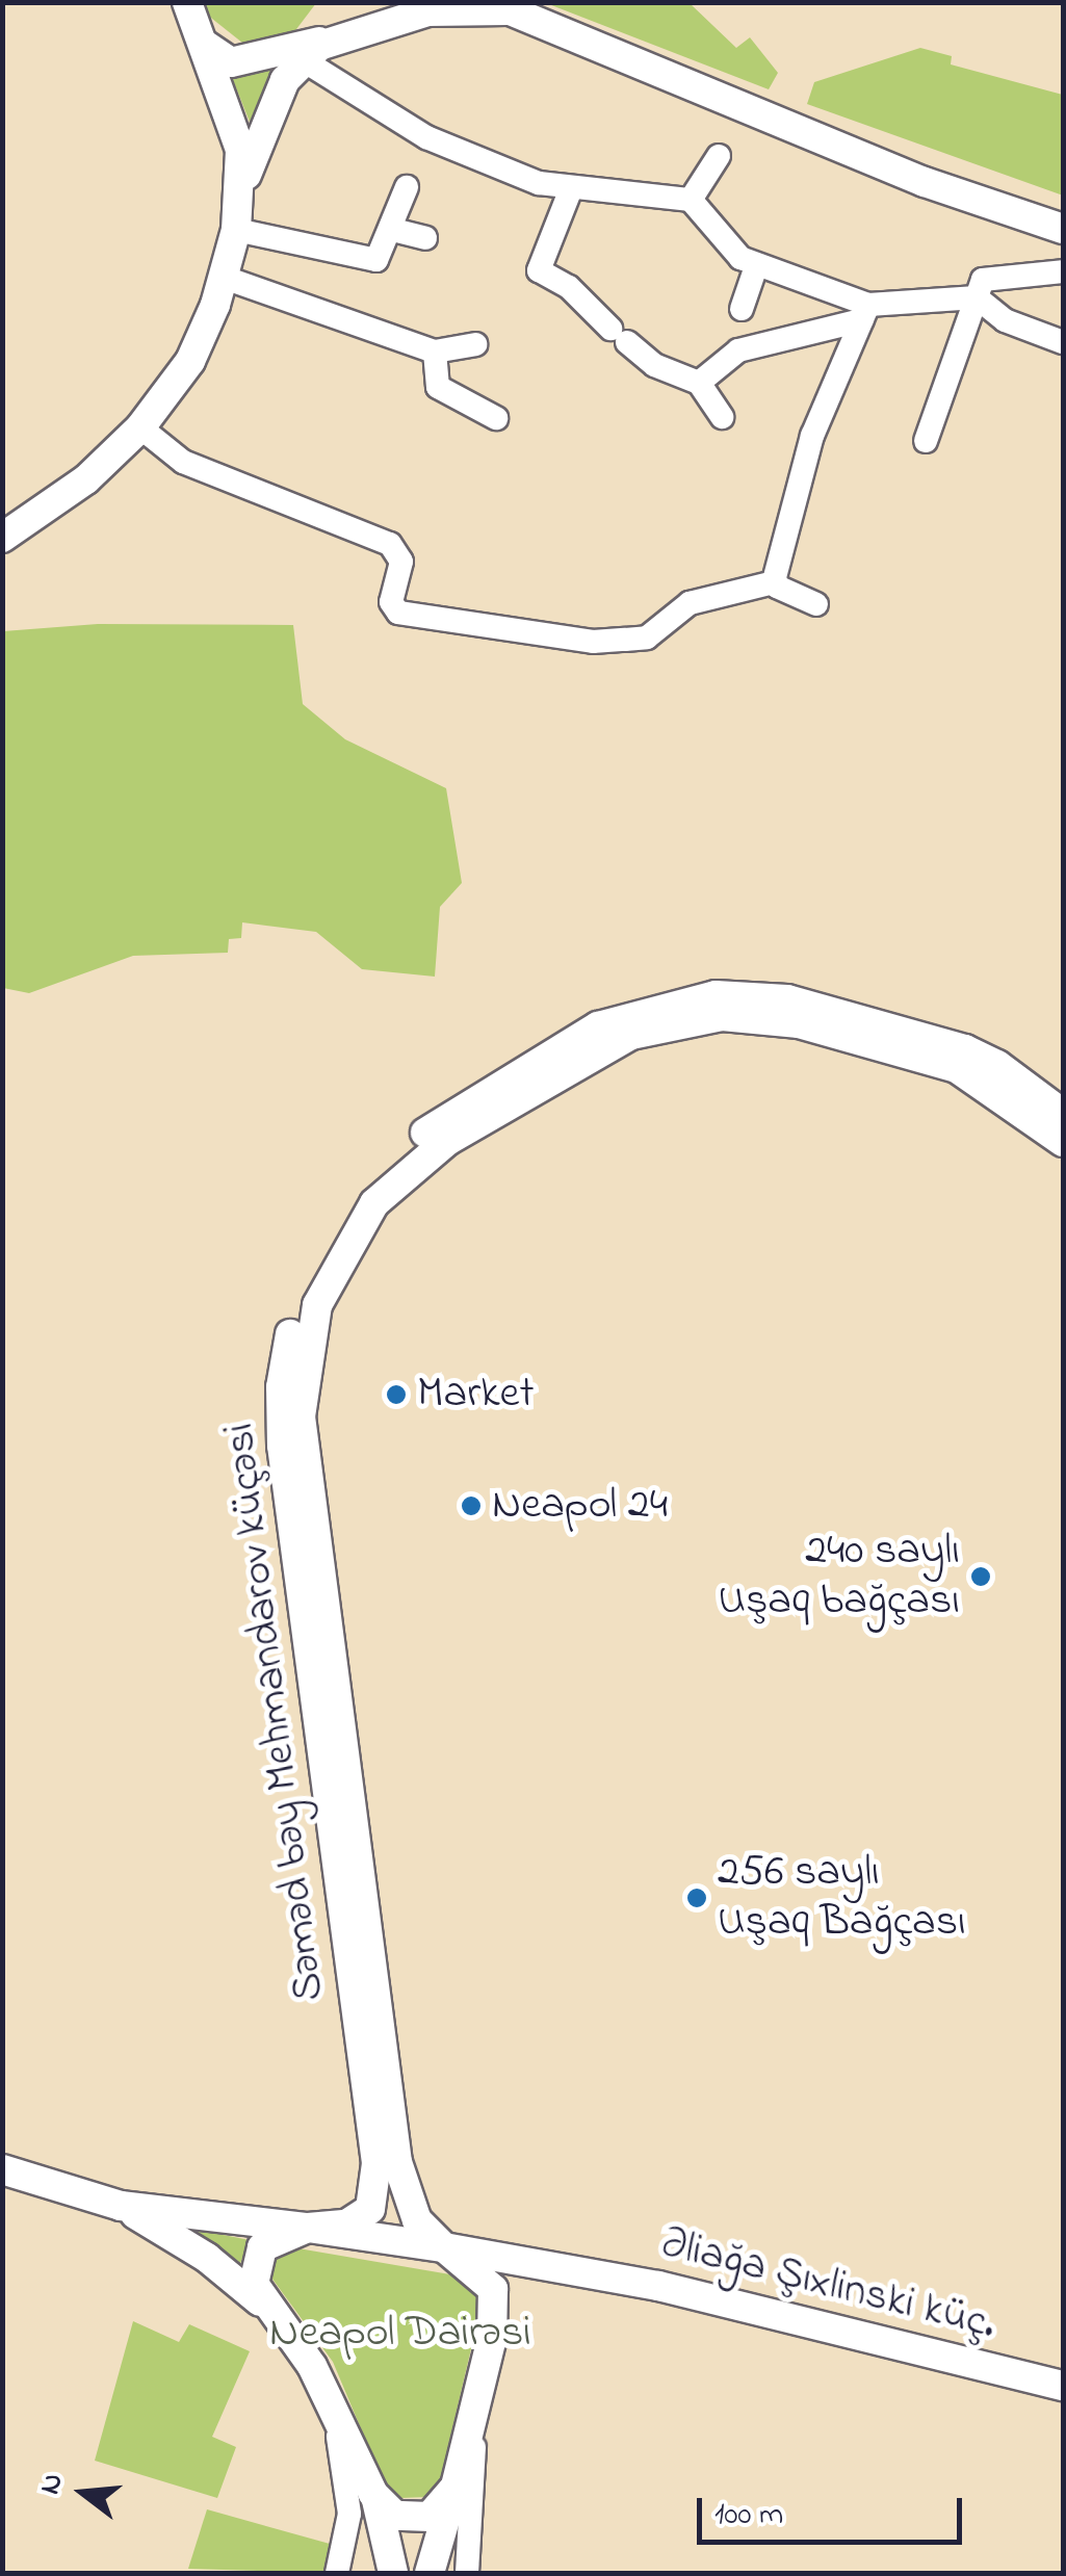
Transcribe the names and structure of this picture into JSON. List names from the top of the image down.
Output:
{
  "streets": {
    "main road": ["Səməd bəy Mehmandarov küçəsi", "Əliağa Şıxlinski küç."]
  },
  "crossings": [
    ["Səməd bəy Mehmandarov küçəsi", "Əliağa Şıxlinski küç."]
  ],
  "parks": ["Neapol Dairəsi"],
  "places": [
    "Market",
    "Neapol 24",
    "240 saylı Uşaq bağçası",
    "256 saylı Uşaq Bağçası"
  ],
  "scale_bar": "100 m",
  "north": "left"
}
